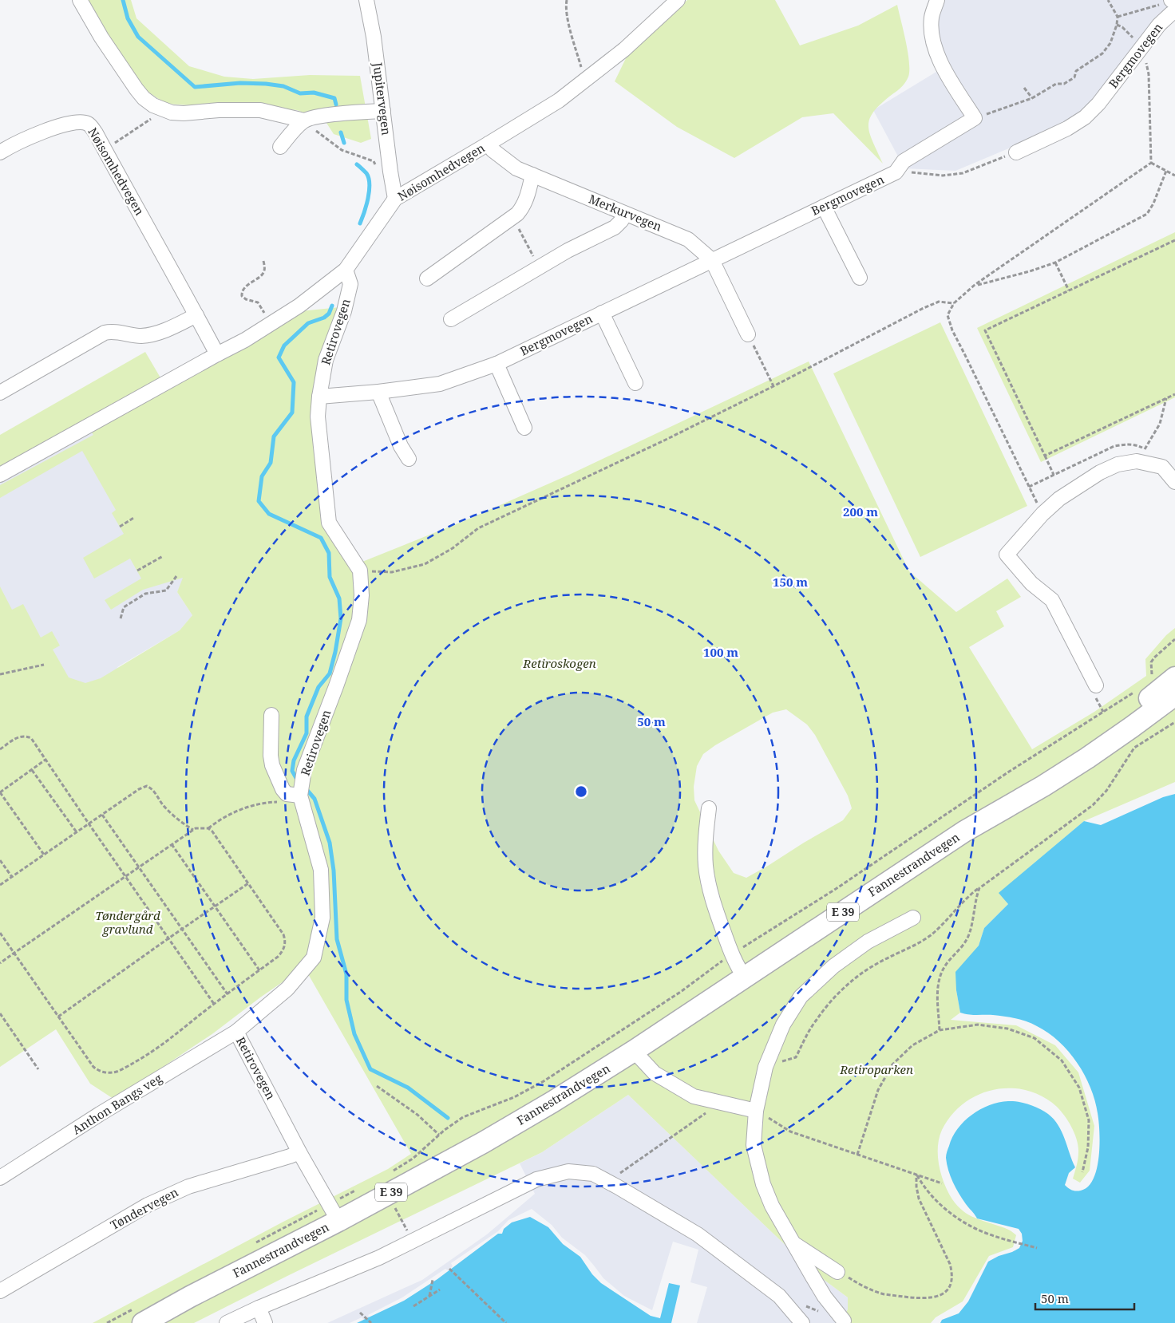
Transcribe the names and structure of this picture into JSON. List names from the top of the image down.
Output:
{
  "streets": {
    "highway": ["Fannestrandvegen", "E 39"],
    "street": [
      "Bergmovegen",
      "Jupitervegen",
      "Nøisomhedvegen",
      "Merkurvegen",
      "Retirovegen",
      "Anthon Bangs veg",
      "Tøndervegen"
    ]
  },
  "crossings": [
    ["Bergmovegen", "Merkurvegen"],
    ["Bergmovegen", "Retirovegen"],
    ["Jupitervegen", "Nøisomhedvegen"],
    ["Nøisomhedvegen", "Merkurvegen"],
    ["Nøisomhedvegen", "Retirovegen"],
    ["Retirovegen", "Fannestrandvegen"],
    ["Retirovegen", "Anthon Bangs veg"],
    ["Retirovegen", "Tøndervegen"]
  ],
  "parks": ["Retiroskogen", "Tøndergård gravlund", "Retiroparken"],
  "scale_bar": "50 m",
  "rings": [
    "200 m",
    "150 m",
    "100 m",
    "50 m"
  ]
}
